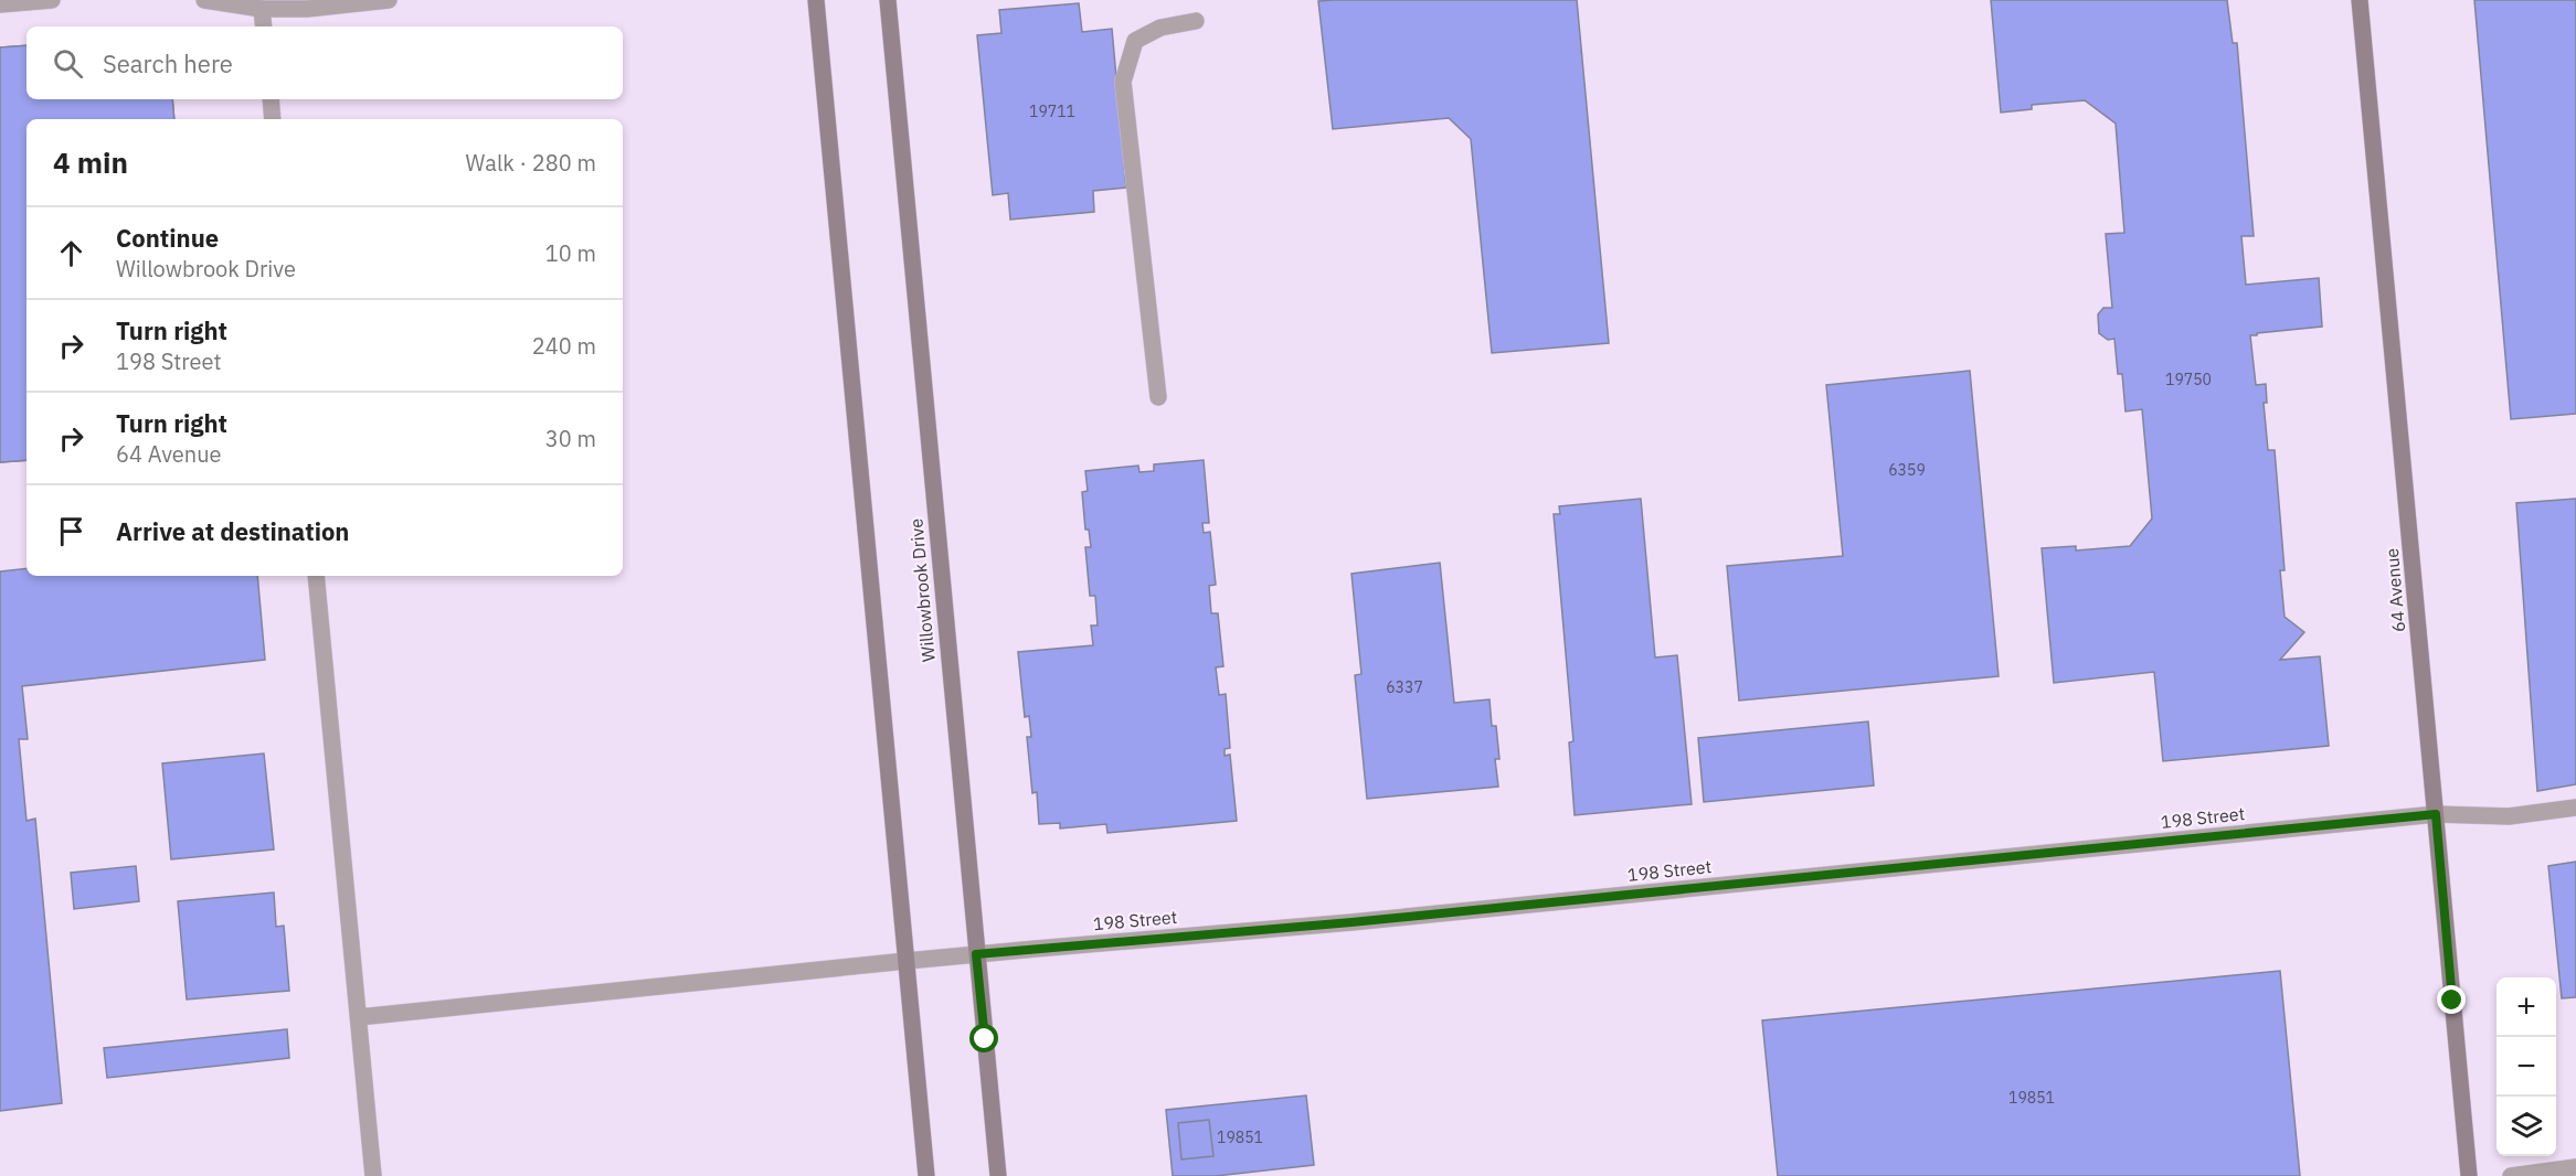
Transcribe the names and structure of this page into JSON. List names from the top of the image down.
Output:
{
  "streets": {
    "main road": ["Willowbrook Drive", "64 Avenue"],
    "street": ["198 Street"]
  },
  "crossings": [
    ["Willowbrook Drive", "198 Street"],
    ["64 Avenue", "198 Street"]
  ],
  "house_numbers": [
    "19711",
    "19750",
    "6359",
    "6337",
    "19851",
    "19851"
  ],
  "page": {
    "search": "Search here",
    "heading": ["4 min", "Walk · 280 m"],
    "list": [
      ["Continue", "Willowbrook Drive", "10 m"],
      ["Turn right", "198 Street", "240 m"],
      ["Turn right", "64 Avenue", "30 m"],
      "Arrive at destination"
    ],
    "map_buttons": ["+", "−"]
  }
}
